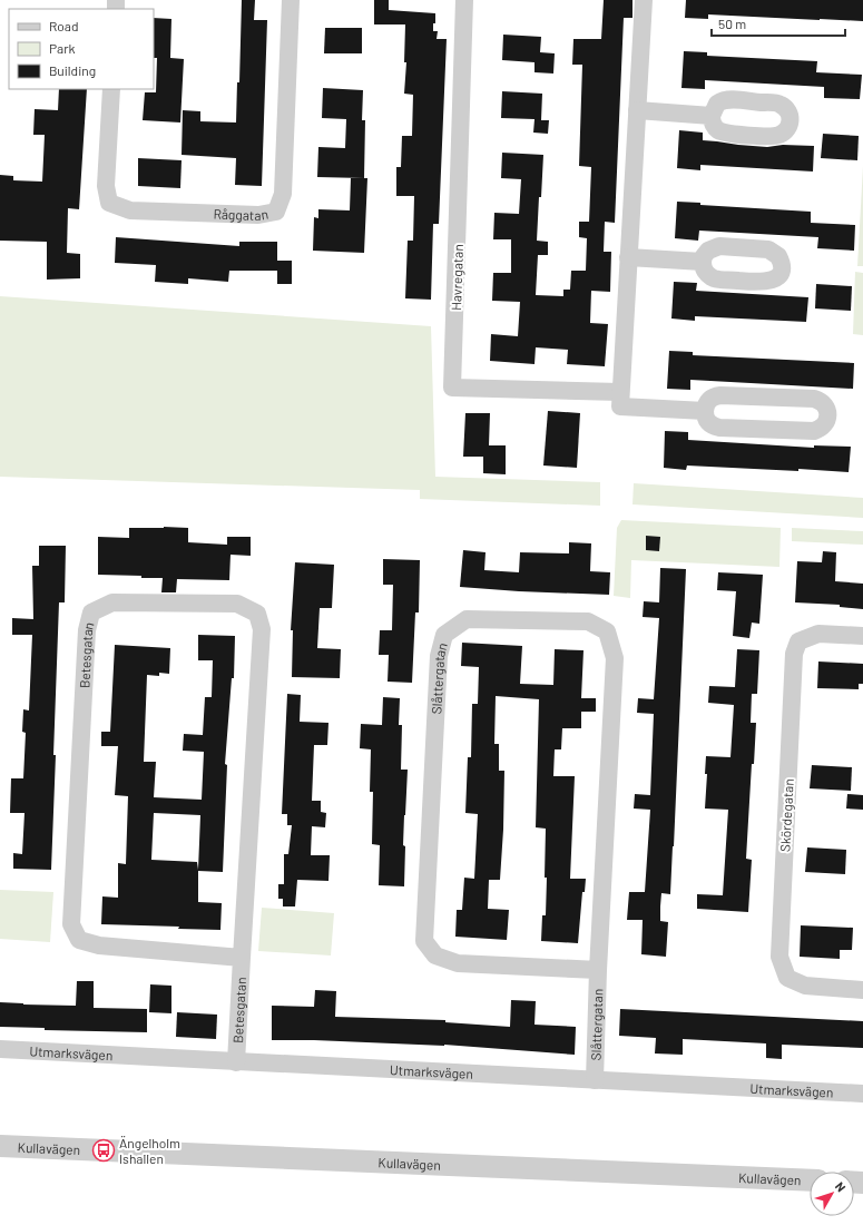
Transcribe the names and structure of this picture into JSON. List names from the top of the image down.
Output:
{
  "streets": {
    "street": [
      "Råggatan",
      "Havregatan",
      "Betesgatan",
      "Slåttergatan",
      "Skördegatan",
      "Utmarksvägen",
      "Kullavägen"
    ]
  },
  "crossings": [
    ["Betesgatan", "Utmarksvägen"],
    ["Slåttergatan", "Utmarksvägen"]
  ],
  "places": {
    "bus stop": ["Ängelholm Ishallen"]
  },
  "legend": ["Road", "Park", "Building"],
  "scale_bar": "50 m",
  "north": "top right"
}
